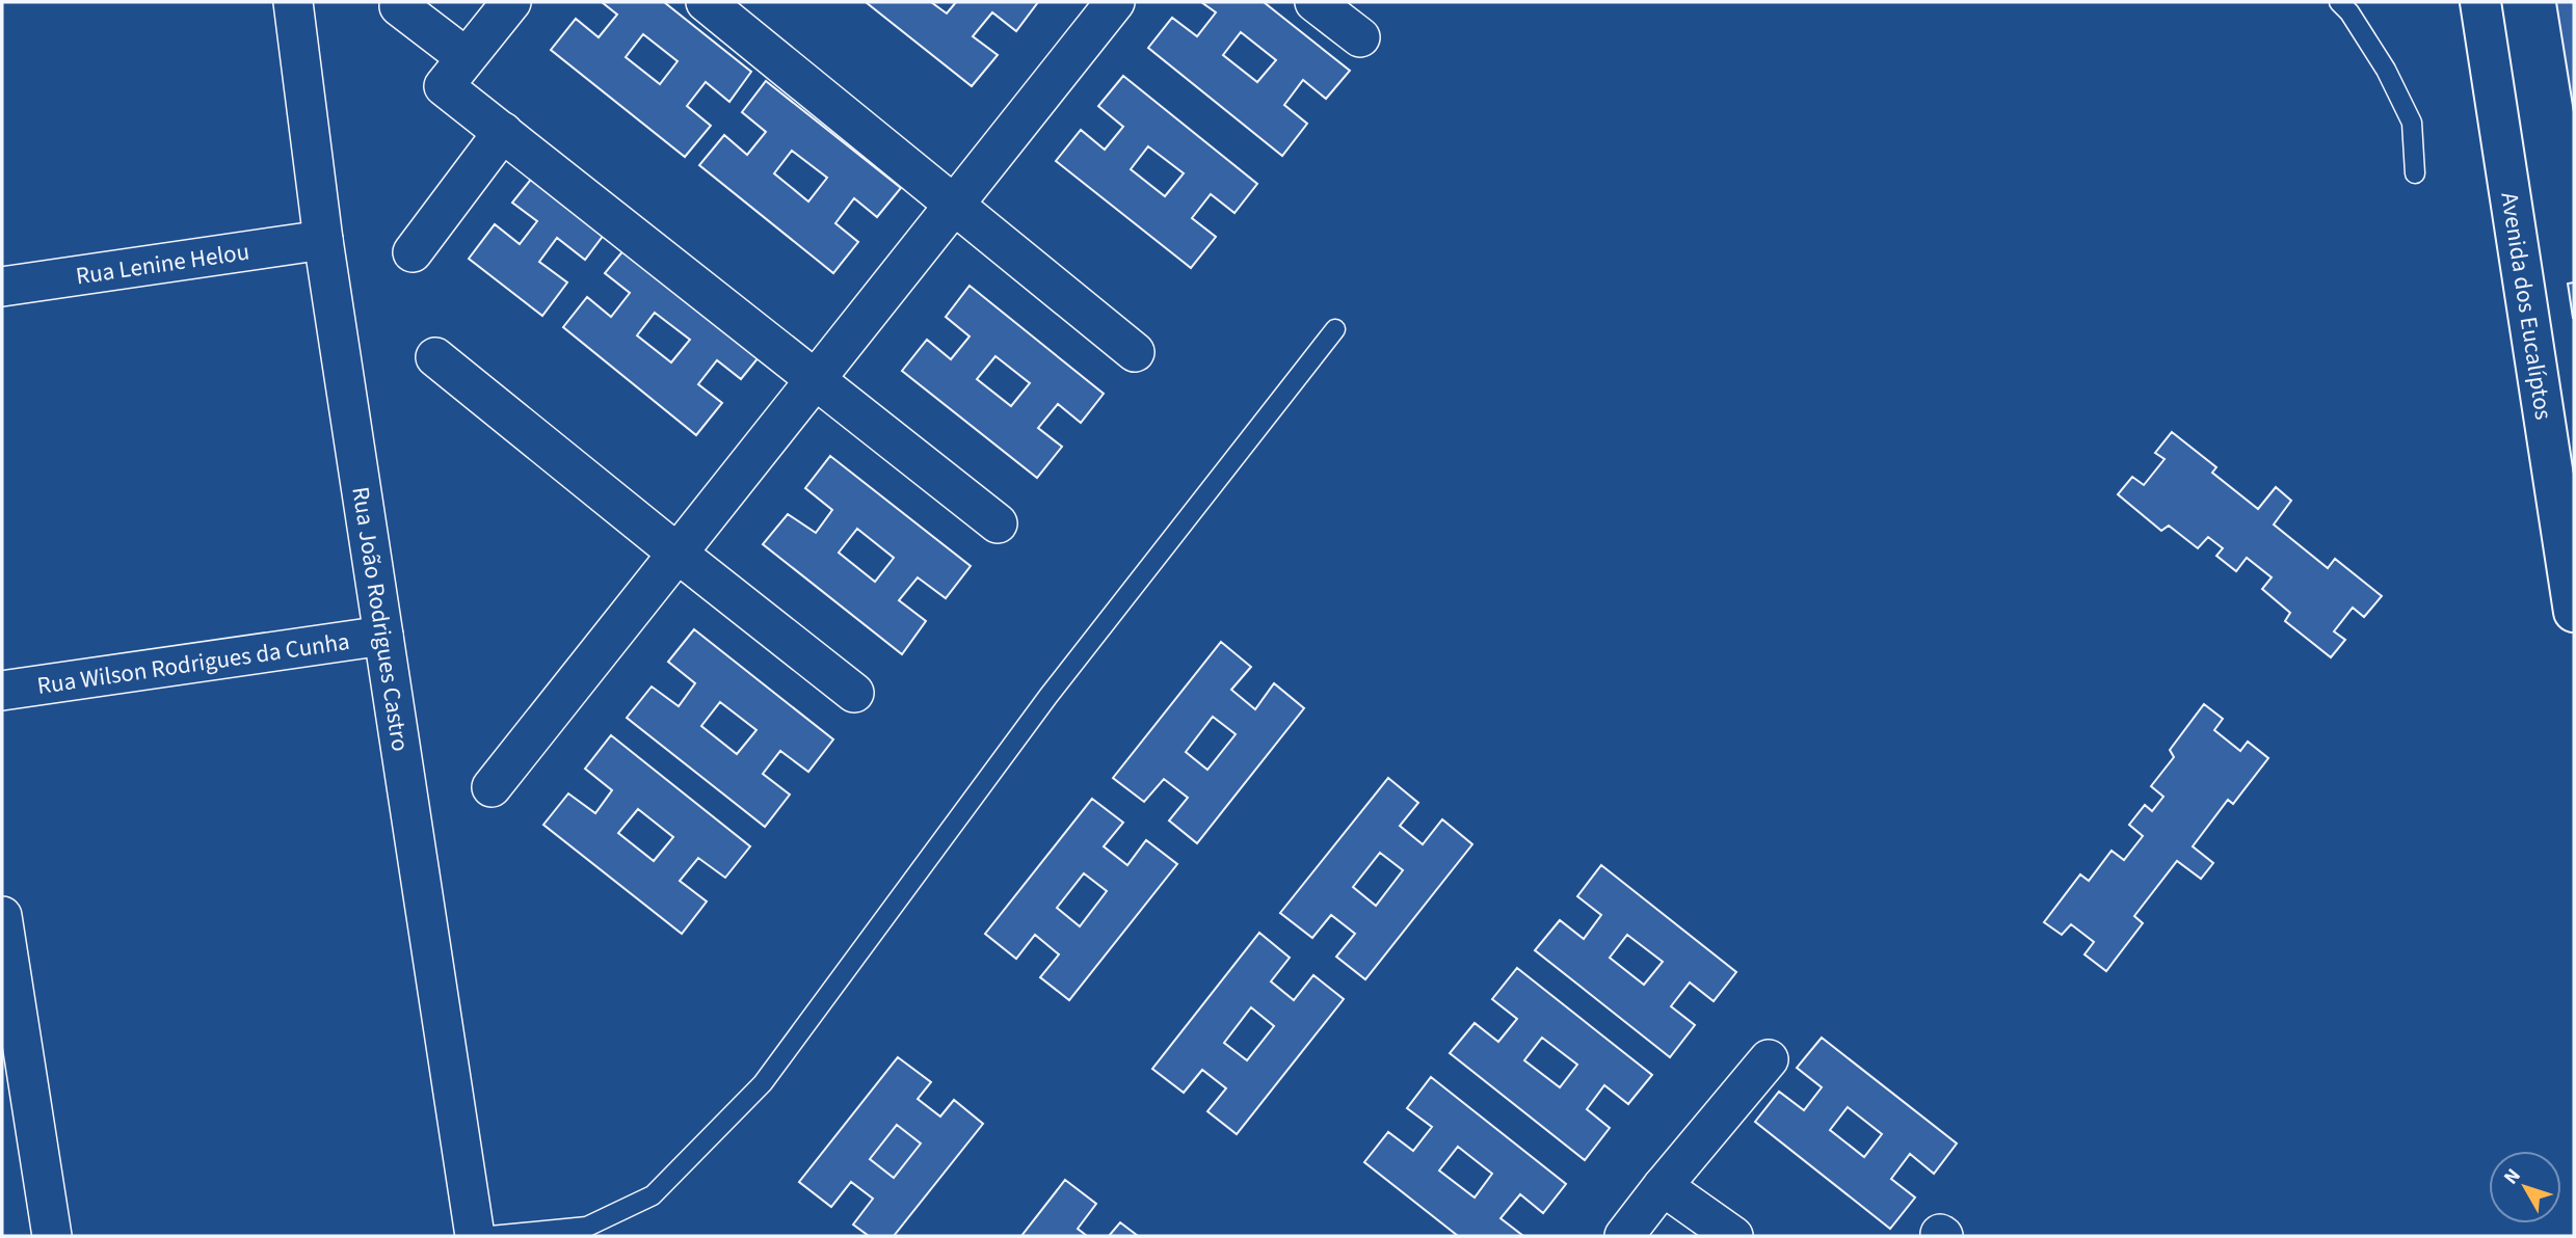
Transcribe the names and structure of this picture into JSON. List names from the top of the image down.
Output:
{
  "streets": {
    "street": [
      "Rua Lenine Helou",
      "Avenida dos Eucalíptos",
      "Rua João Rodrigues Castro",
      "Rua Wilson Rodrigues da Cunha"
    ]
  },
  "crossings": [
    ["Rua Lenine Helou", "Rua João Rodrigues Castro"],
    ["Rua João Rodrigues Castro", "Rua Wilson Rodrigues da Cunha"]
  ],
  "north": "top left"
}
